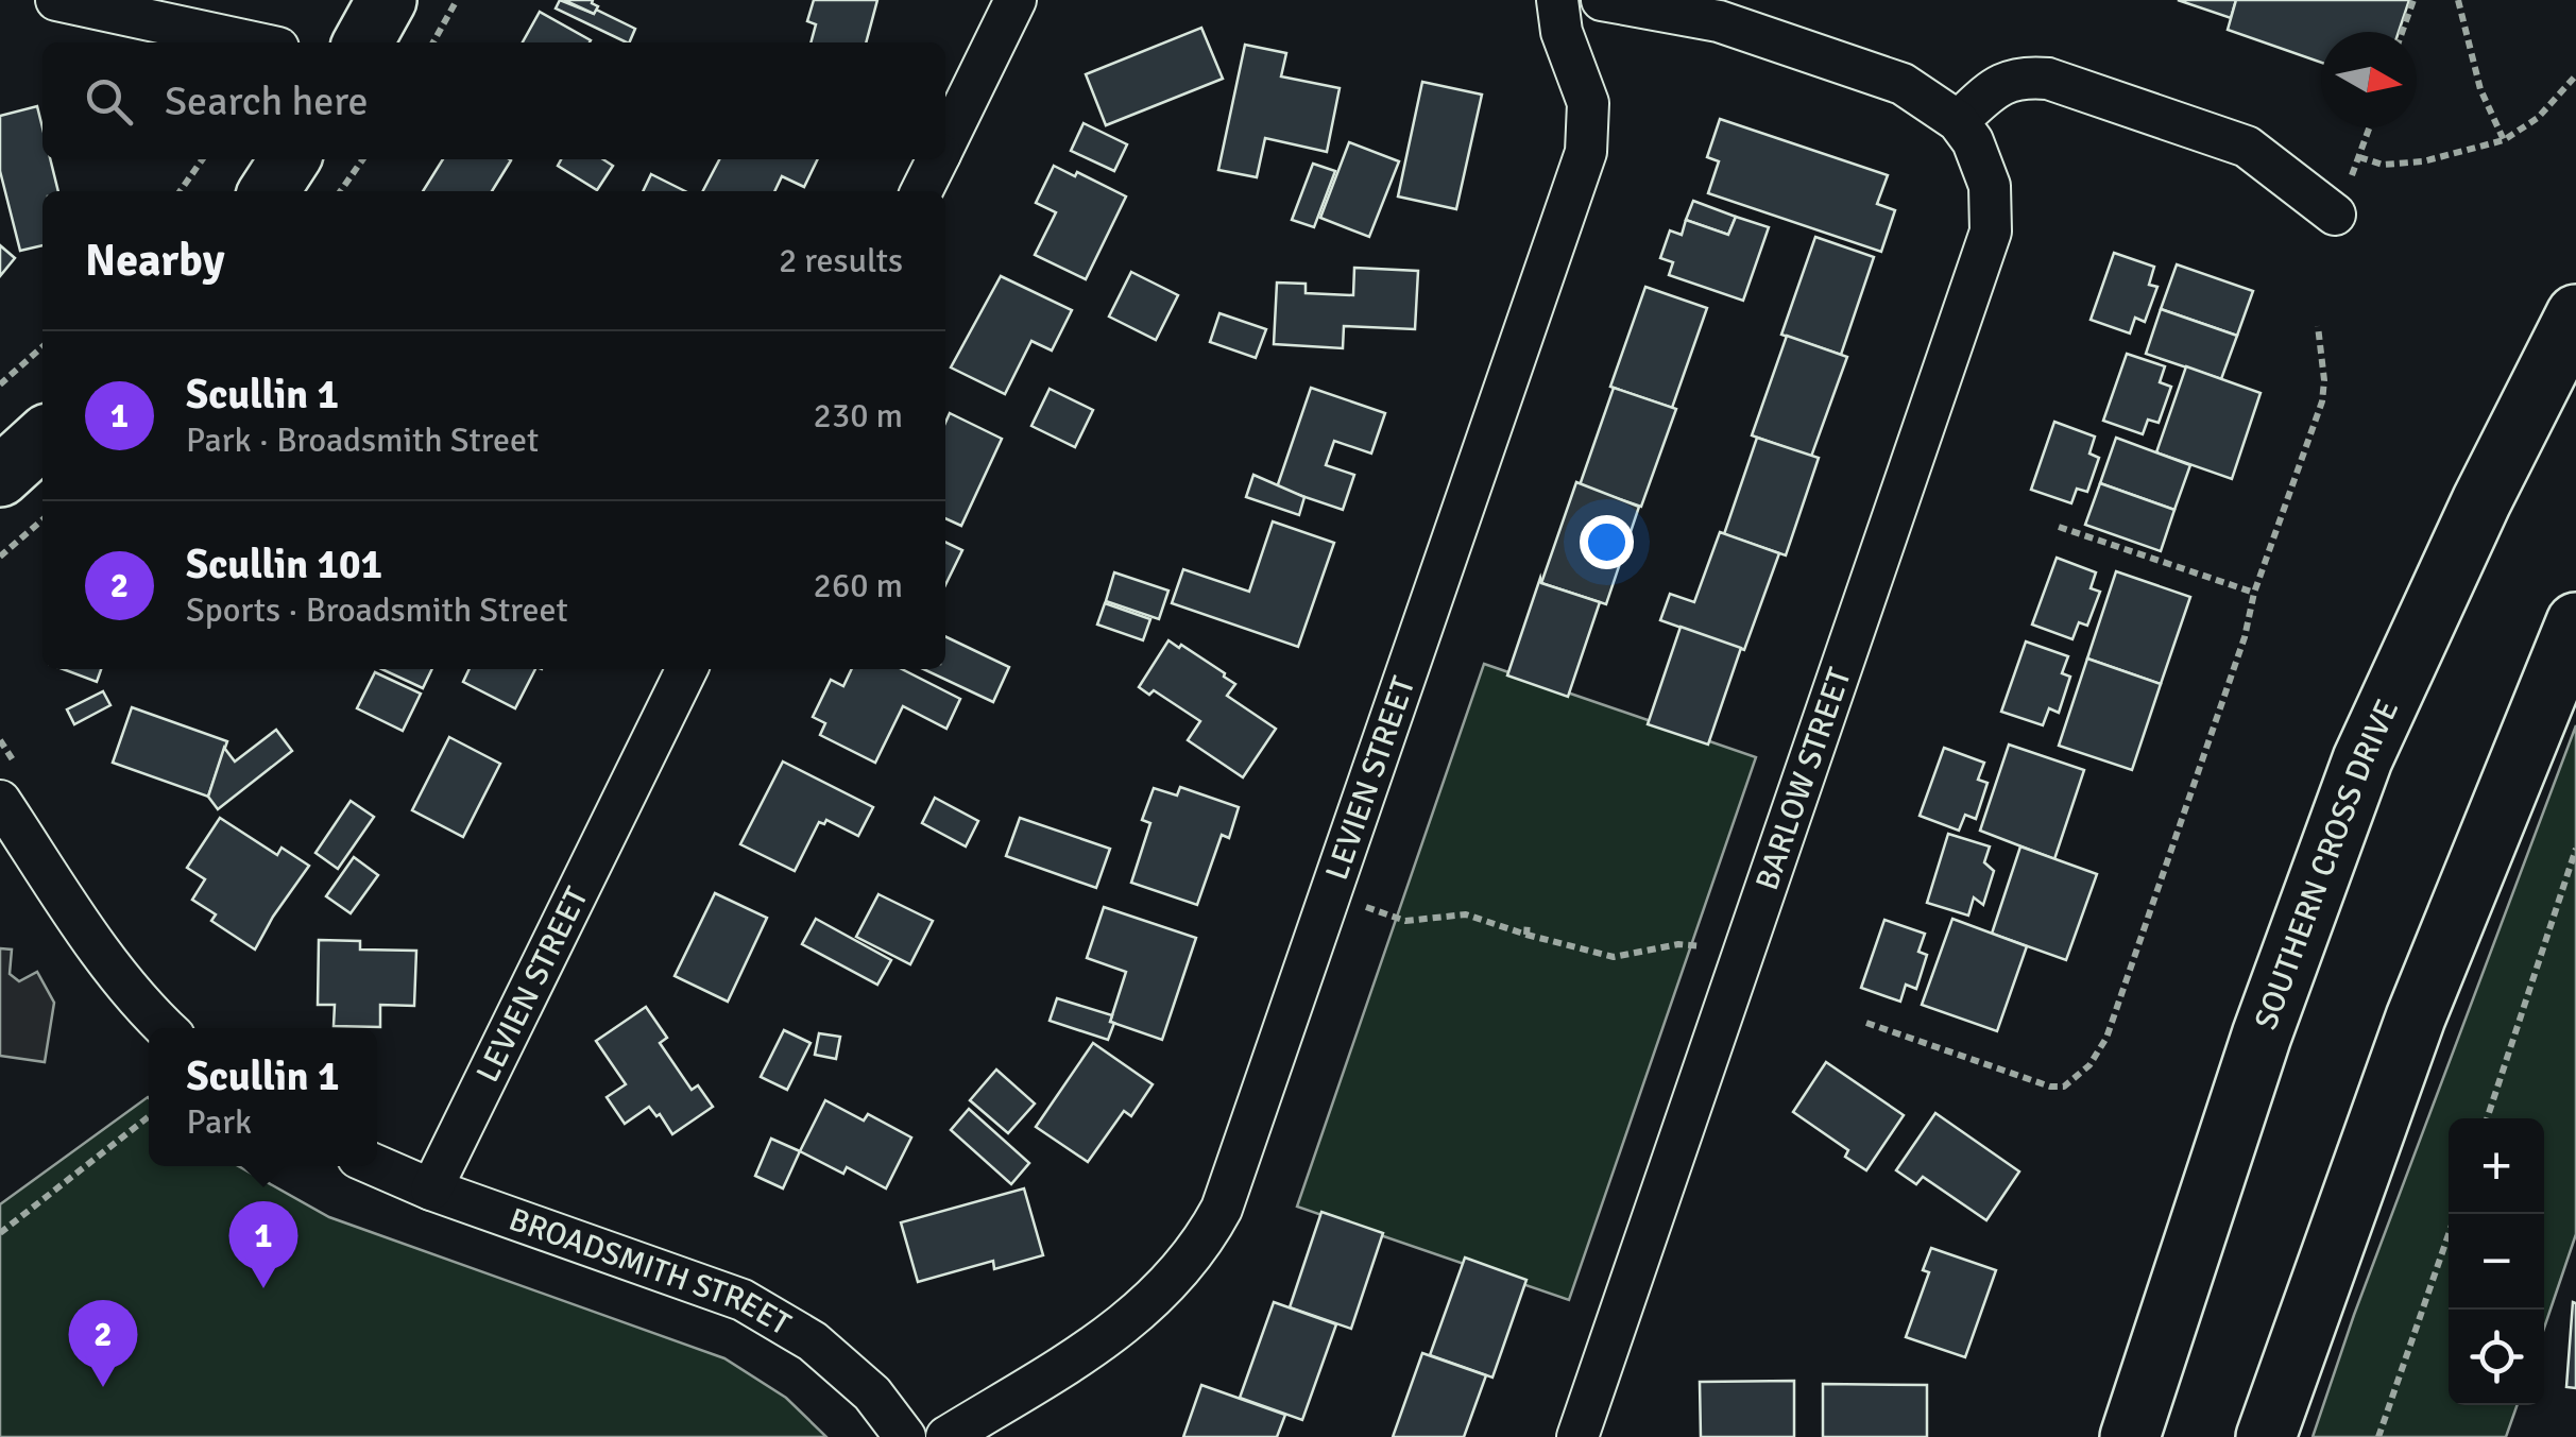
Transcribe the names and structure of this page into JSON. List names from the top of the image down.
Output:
{
  "streets": {
    "main road": ["SOUTHERN CROSS DRIVE"],
    "street": ["LEVIEN STREET", "BARLOW STREET", "BROADSMITH STREET"]
  },
  "crossings": [
    ["LEVIEN STREET", "BROADSMITH STREET"]
  ],
  "north": "right",
  "page": {
    "search": "Search here",
    "heading": ["Nearby", "2 results"],
    "list": [
      {
        "mark": "1",
        "name": "Scullin 1",
        "note": "Park · Broadsmith Street",
        "value": "230 m"
      },
      {
        "mark": "2",
        "name": "Scullin 101",
        "note": "Sports · Broadsmith Street",
        "value": "260 m"
      }
    ],
    "popup": ["Scullin 1", "Park"],
    "map_buttons": ["+", "−"],
    "pins": ["1", "2"]
  }
}
